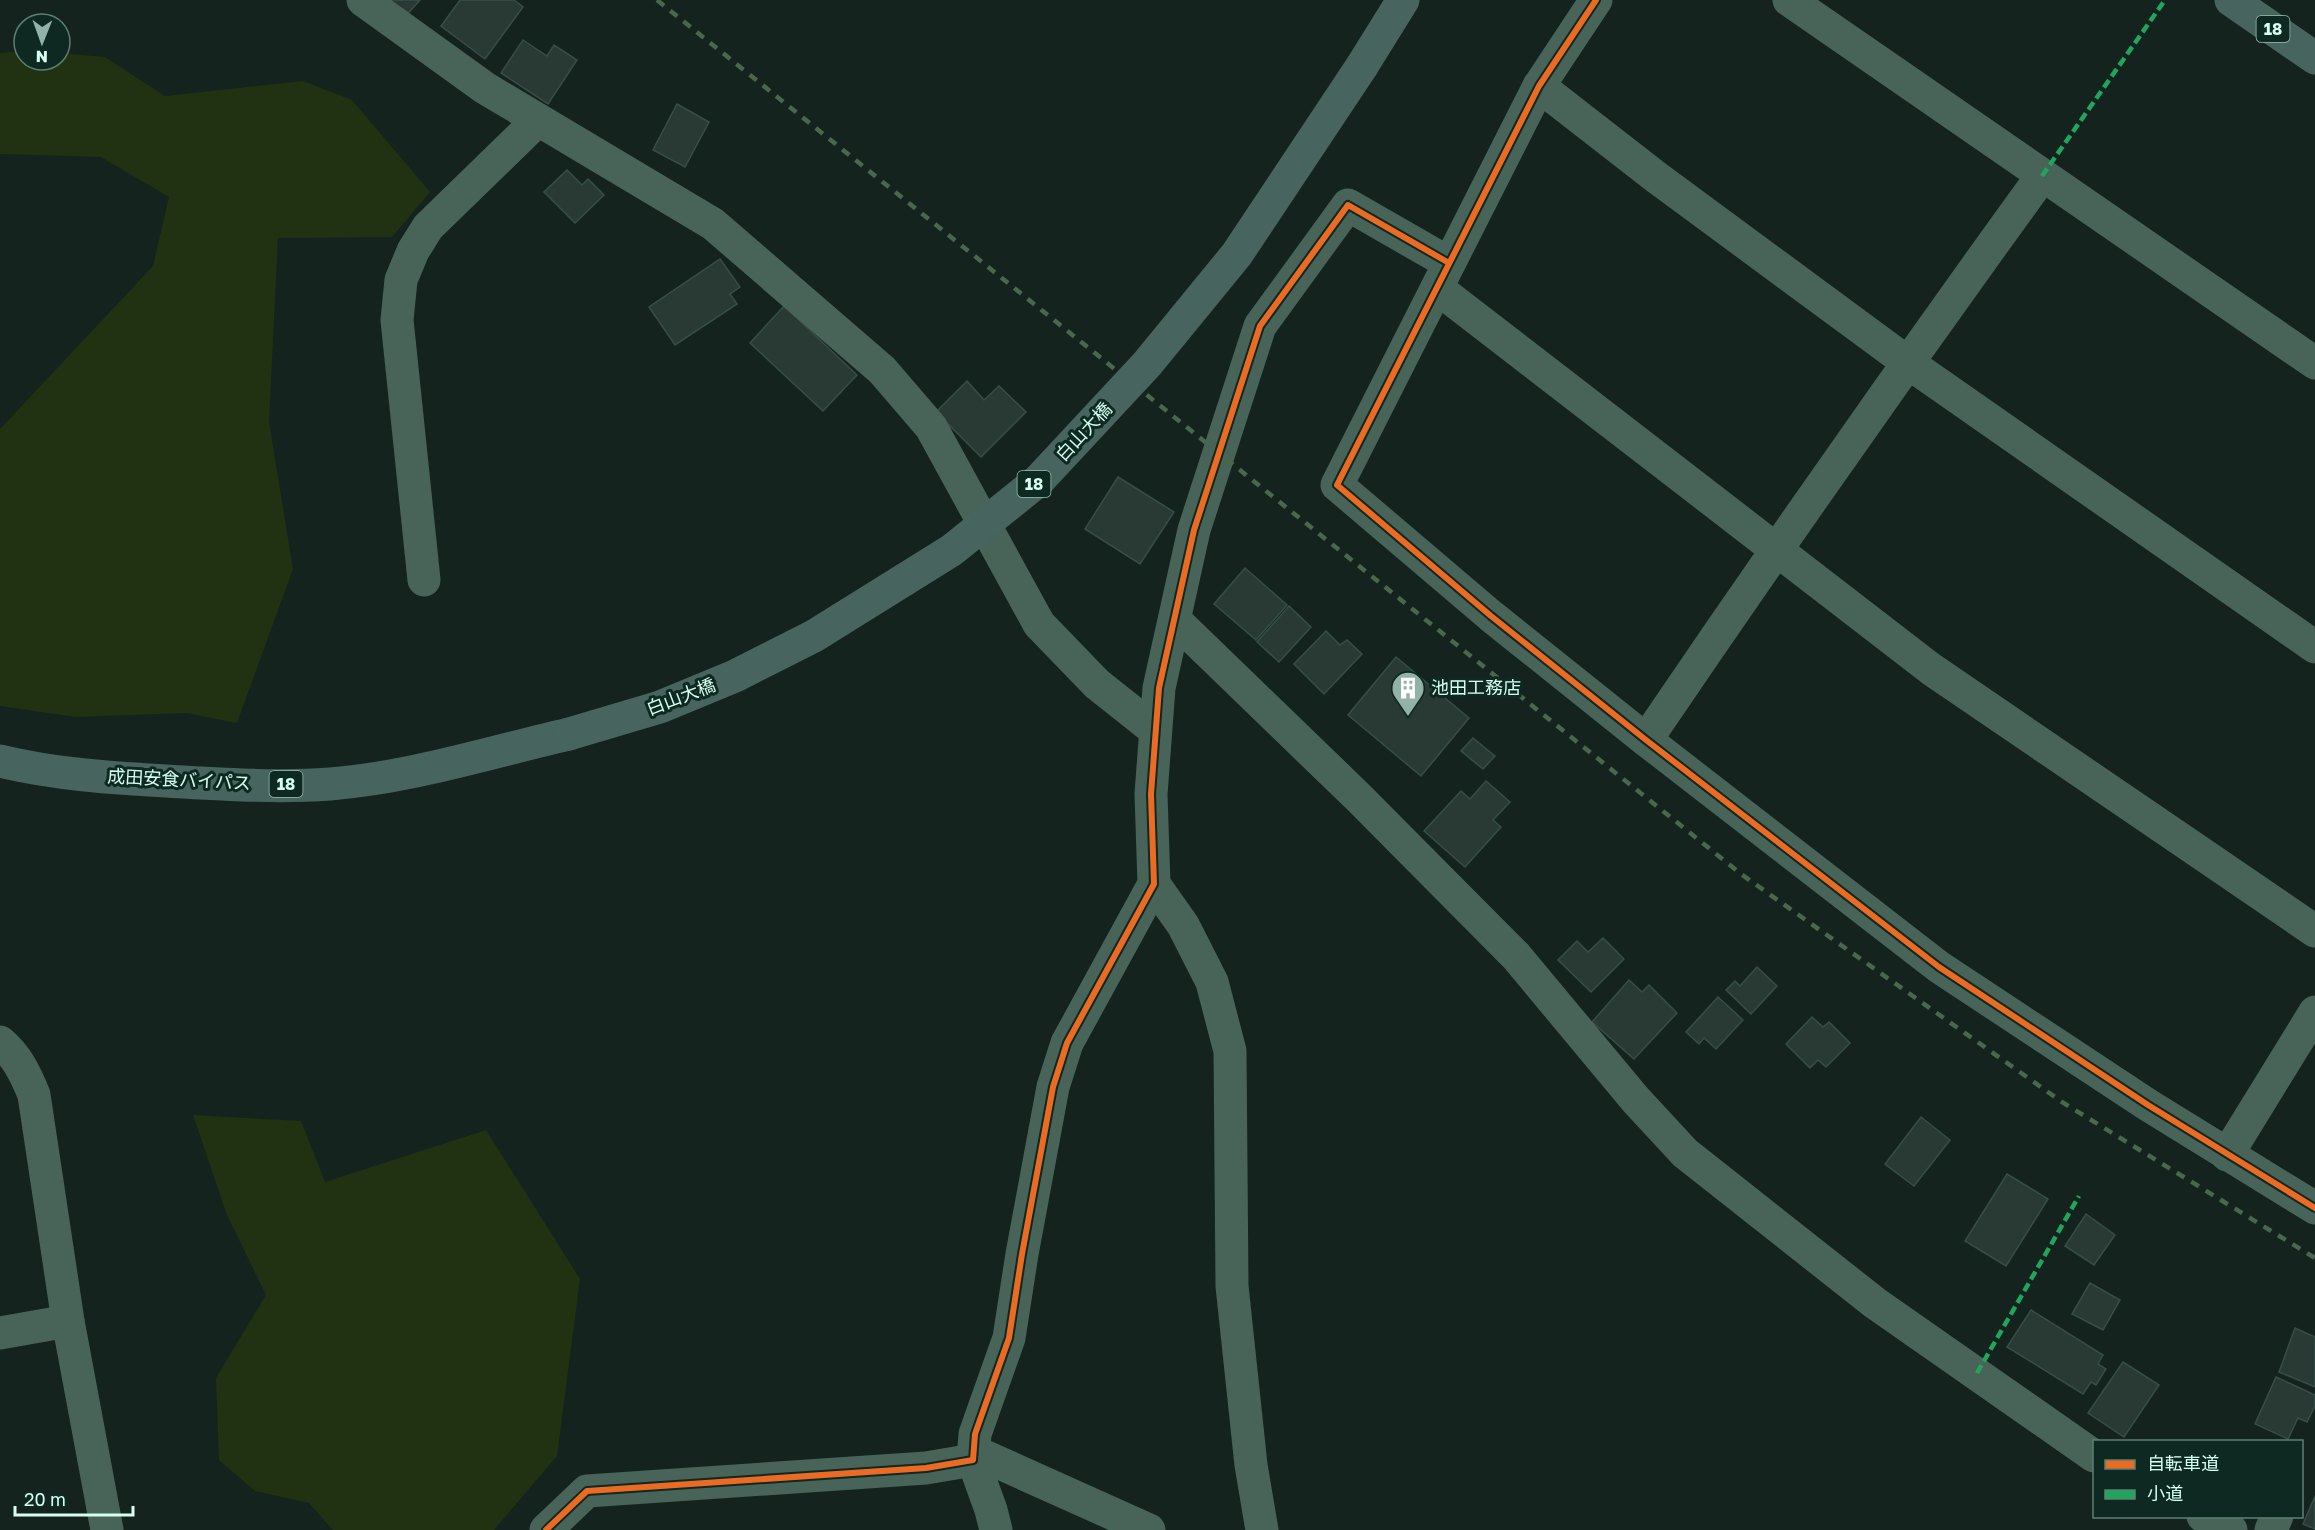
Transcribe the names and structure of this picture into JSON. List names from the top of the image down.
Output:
{
  "streets": {
    "main road": ["18", "白山大橋", "成田安食バイパス"]
  },
  "crossings": [
    ["白山大橋", "成田安食バイパス"]
  ],
  "places": {
    "building": ["池田工務店"]
  },
  "legend": ["自転車道", "小道"],
  "scale_bar": "20 m",
  "north": "bottom"
}
